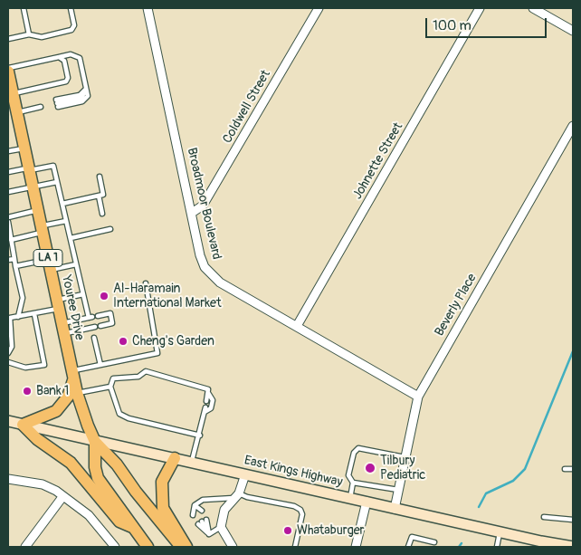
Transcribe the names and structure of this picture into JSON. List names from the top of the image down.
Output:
{
  "streets": {
    "main road": ["LA 1", "Youree Drive", "East Kings Highway"],
    "street": [
      "Coldwell Street",
      "Johnette Street",
      "Broadmoor Boulevard",
      "Beverly Place"
    ]
  },
  "crossings": [
    ["Coldwell Street", "Broadmoor Boulevard"],
    ["Johnette Street", "Broadmoor Boulevard"],
    ["Broadmoor Boulevard", "Beverly Place"],
    ["Beverly Place", "East Kings Highway"],
    ["Youree Drive", "East Kings Highway"]
  ],
  "places": [
    "Al-Haramain International Market",
    "Cheng's Garden",
    "Bank 1",
    "Tilbury Pediatric",
    "Whataburger"
  ],
  "scale_bar": "100 m"
}
